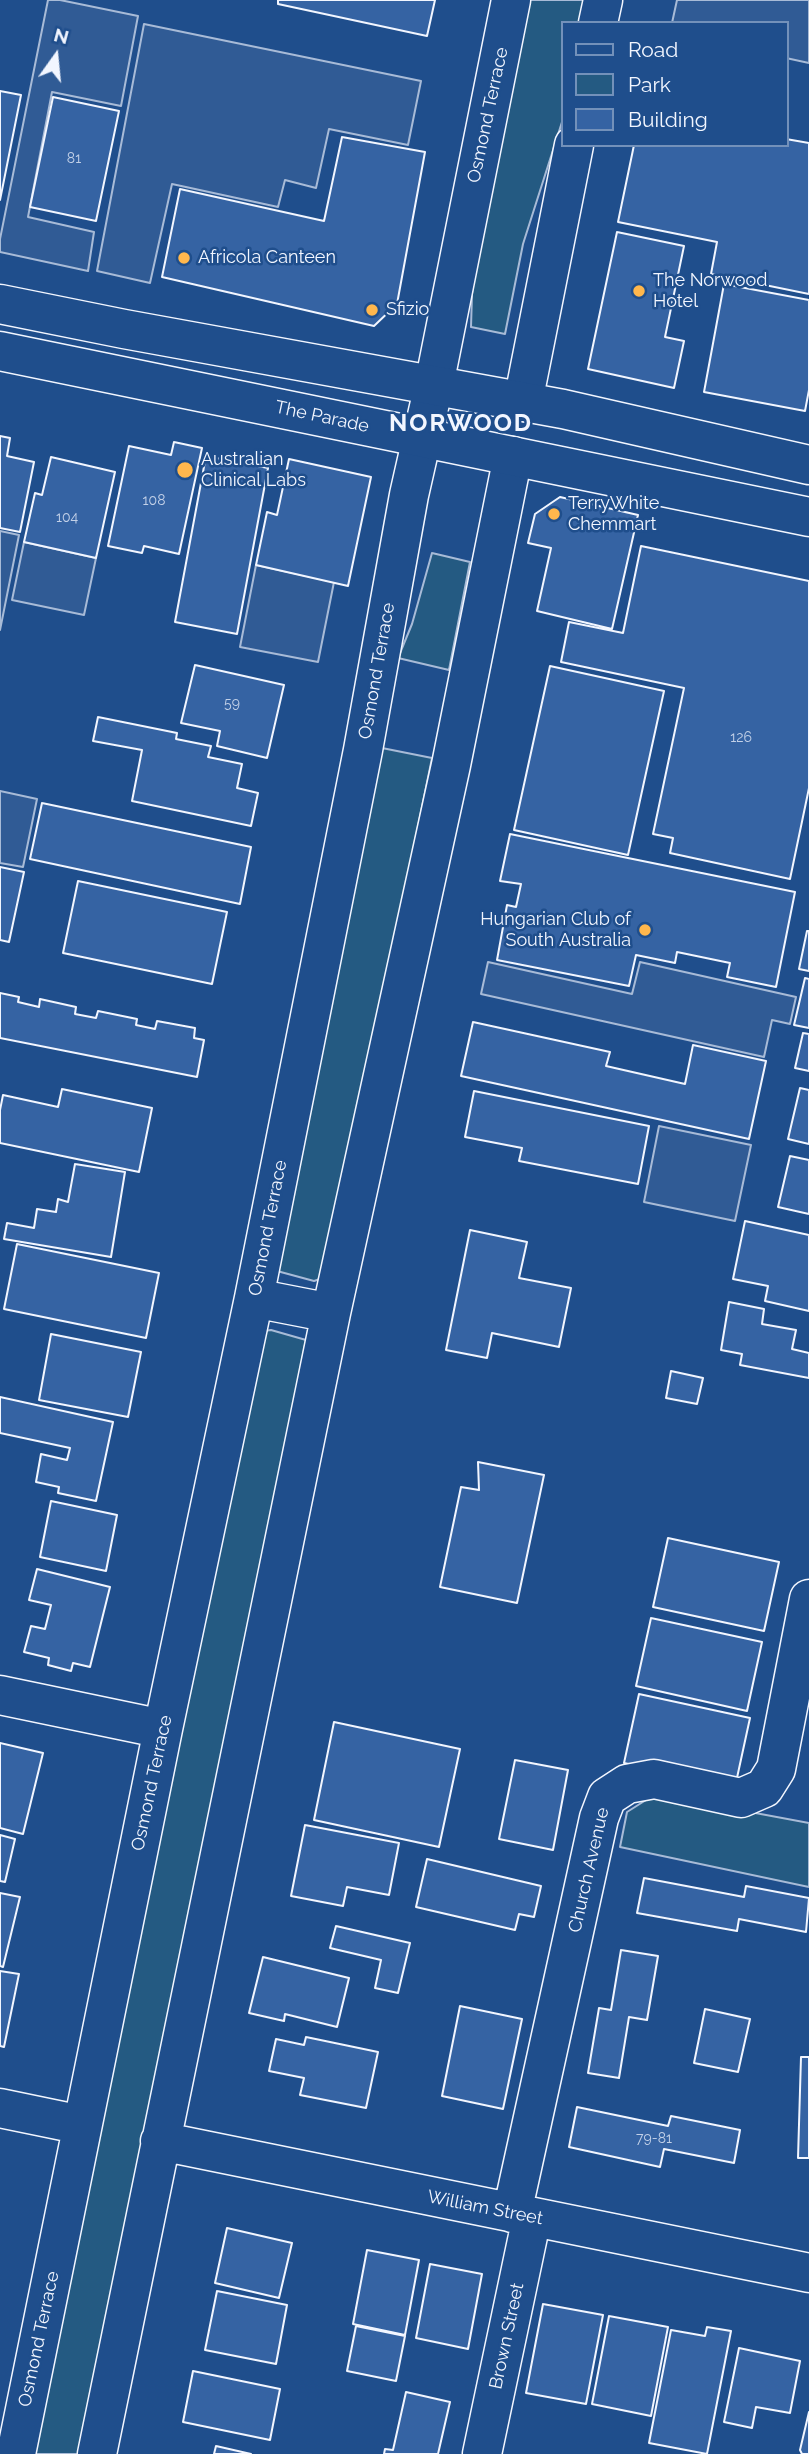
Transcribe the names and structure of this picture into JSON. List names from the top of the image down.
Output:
{
  "streets": {
    "street": [
      "Osmond Terrace",
      "The Parade",
      "Church Avenue",
      "William Street",
      "Brown Street"
    ]
  },
  "crossings": [
    ["Osmond Terrace", "The Parade"],
    ["Church Avenue", "William Street"],
    ["Church Avenue", "Brown Street"],
    ["William Street", "Brown Street"]
  ],
  "districts": ["NORWOOD"],
  "places": [
    "Africola Canteen",
    "The Norwood Hotel",
    "Sfizio",
    "Australian Clinical Labs",
    "TerryWhite Chemmart",
    "Hungarian Club of South Australia"
  ],
  "house_numbers": [
    "81",
    "108",
    "104",
    "59",
    "126",
    "79-81"
  ],
  "legend": ["Road", "Park", "Building"],
  "north": "top"
}
